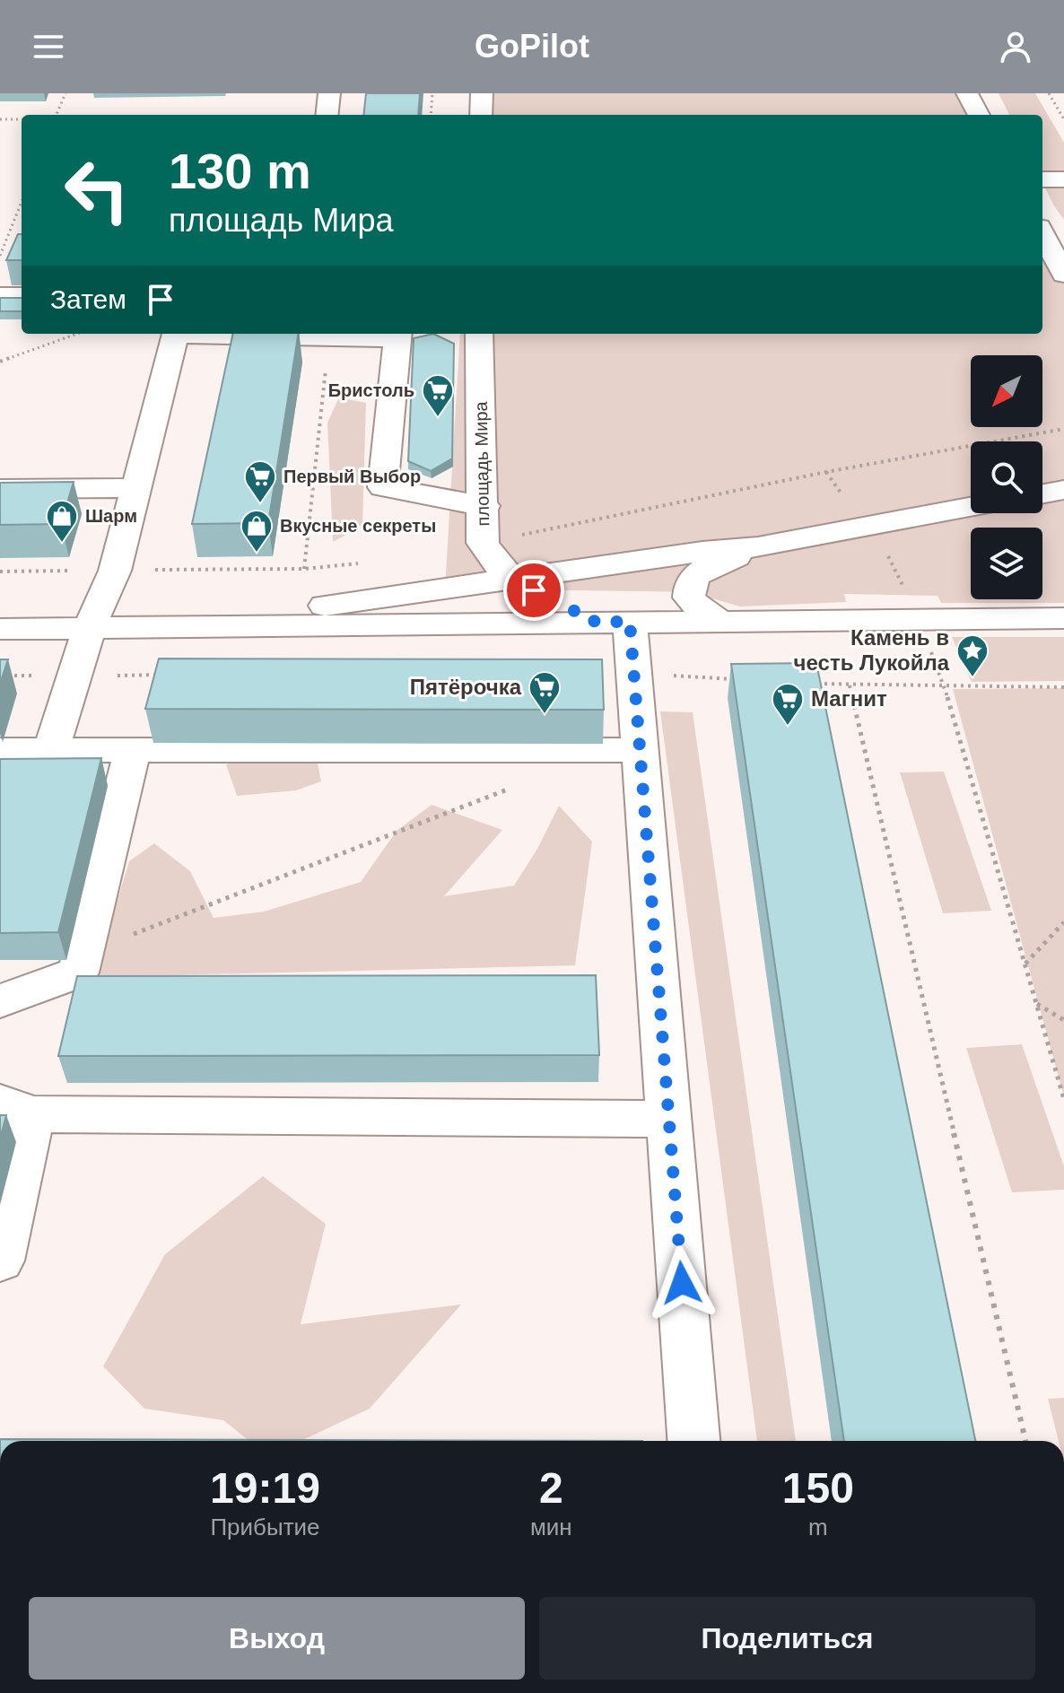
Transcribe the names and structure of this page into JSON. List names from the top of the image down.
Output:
{
  "streets": {
    "street": ["площадь Мира"]
  },
  "places": {
    "supermarket": [
      "Бристоль",
      "Первый Выбор",
      "Пятёрочка",
      "Магнит"
    ],
    "shop": ["Шарм", "Вкусные секреты"],
    "place": ["Камень в честь Лукойла"]
  },
  "north": "bottom left",
  "page": {
    "header": "GoPilot",
    "turn": ["130 m", "площадь Мира"],
    "then": "Затем",
    "eta": [
      "19:19",
      "Прибытие",
      "2",
      "мин",
      "150",
      "m"
    ],
    "buttons": ["Выход", "Поделиться"]
  }
}
